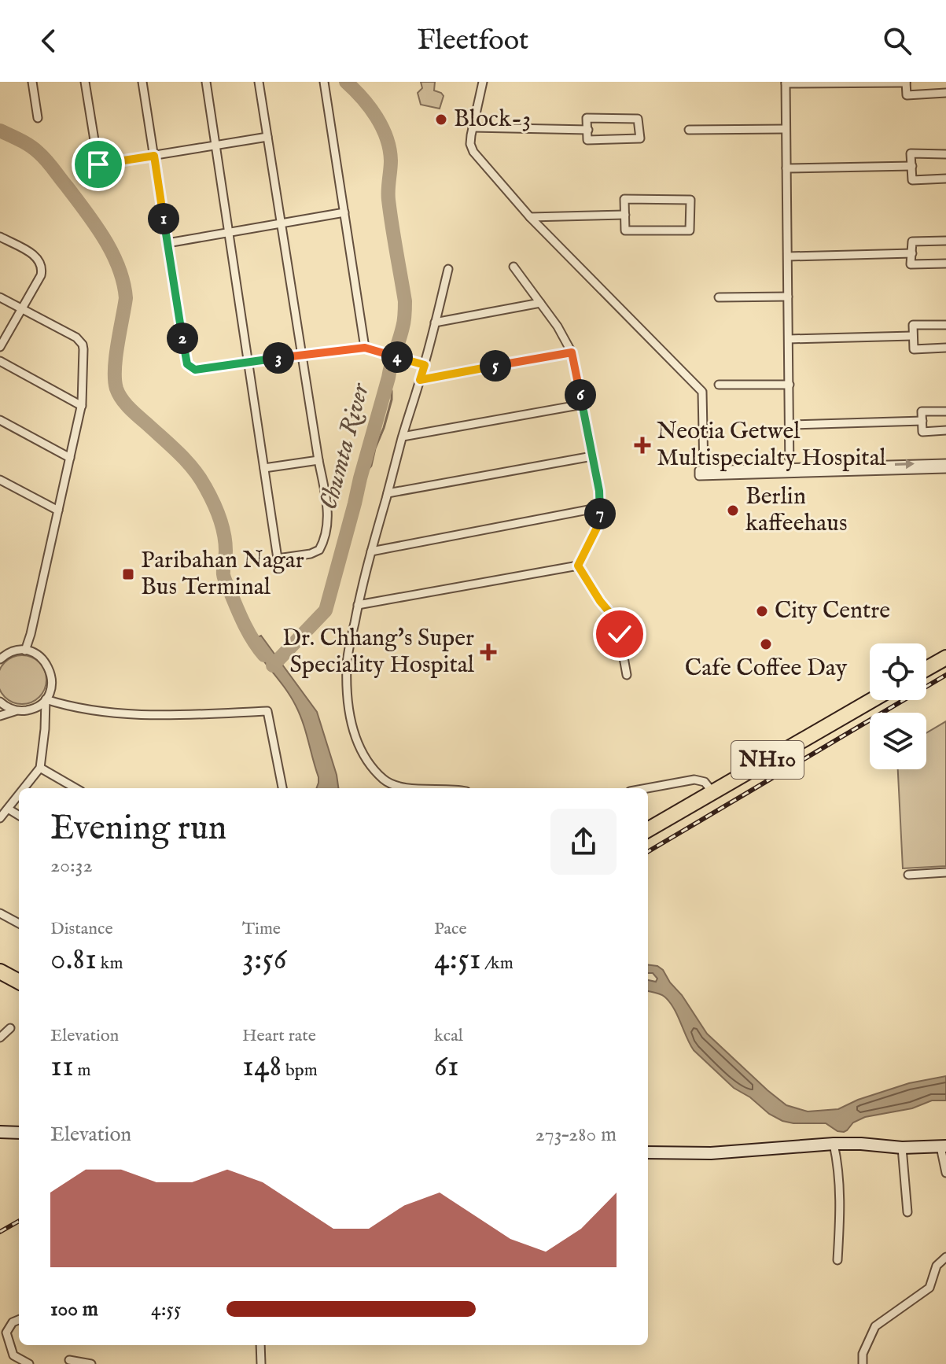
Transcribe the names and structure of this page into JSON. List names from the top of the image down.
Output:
{
  "streets": {
    "highway": ["NH10"]
  },
  "water": ["Chumta River"],
  "places": {
    "other": [
      "Block-3",
      "Berlin kaffeehaus",
      "City Centre",
      "Cafe Coffee Day"
    ],
    "health": ["Neotia Getwel Multispecialty Hospital", "Dr. Chhang's Super Speciality Hospital"],
    "transit": ["Paribahan Nagar Bus Terminal"]
  },
  "page": {
    "header": "Fleetfoot",
    "pins": [
      "1",
      "2",
      "4",
      "3",
      "5",
      "6",
      "7"
    ],
    "heading": ["Evening run", "20:32"],
    "stats": [
      ["Distance", "0.81 km"],
      ["Time", "3:56"],
      ["Pace", "4:51 /km"],
      ["Elevation", "11 m"],
      ["Heart rate", "148 bpm"],
      ["kcal", "61"]
    ],
    "chart": ["Elevation", "273–280 m"],
    "list": [
      {
        "name": "100 m",
        "note": "4:55"
      }
    ]
  }
}
